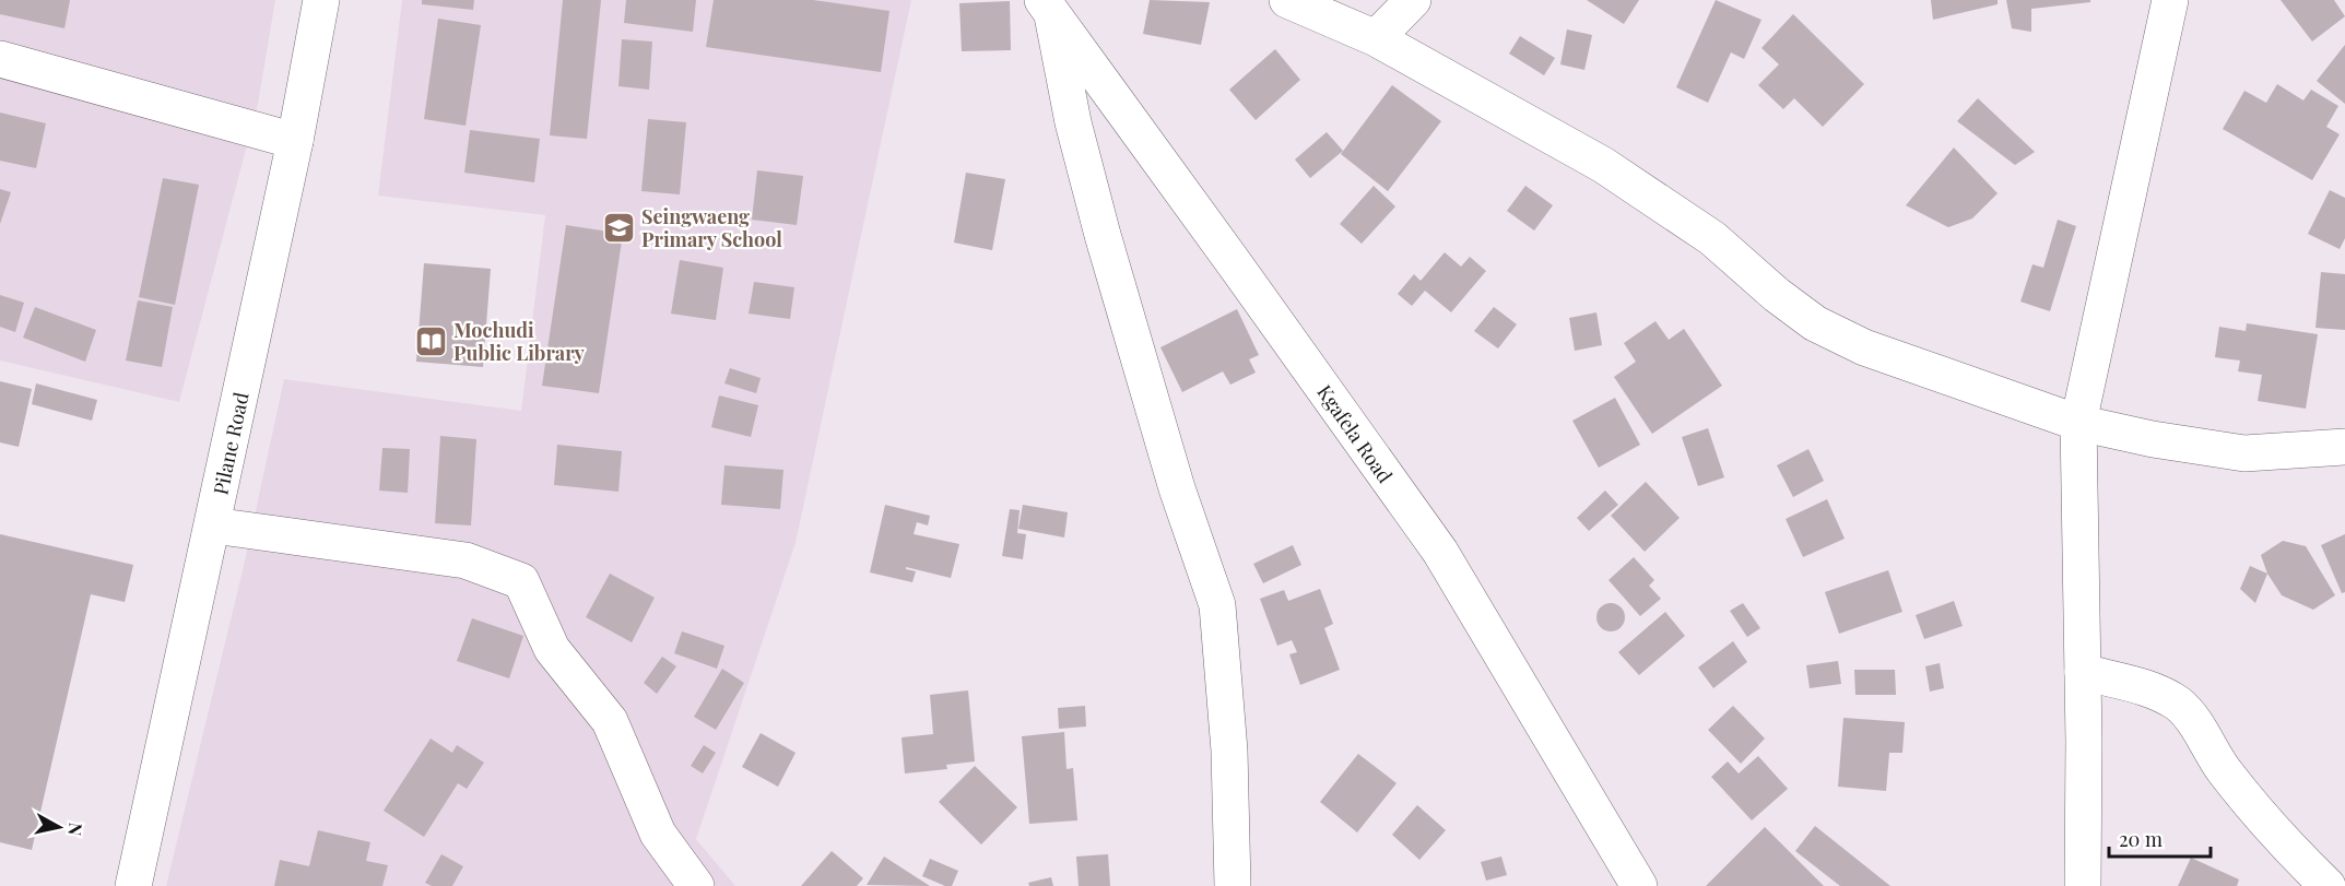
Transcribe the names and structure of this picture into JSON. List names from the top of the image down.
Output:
{
  "streets": {
    "street": ["Kgafela Road", "Pilane Road"]
  },
  "places": {
    "school or university": ["Seingwaeng Primary School"],
    "library": ["Mochudi Public Library"]
  },
  "scale_bar": "20 m",
  "north": "right"
}
